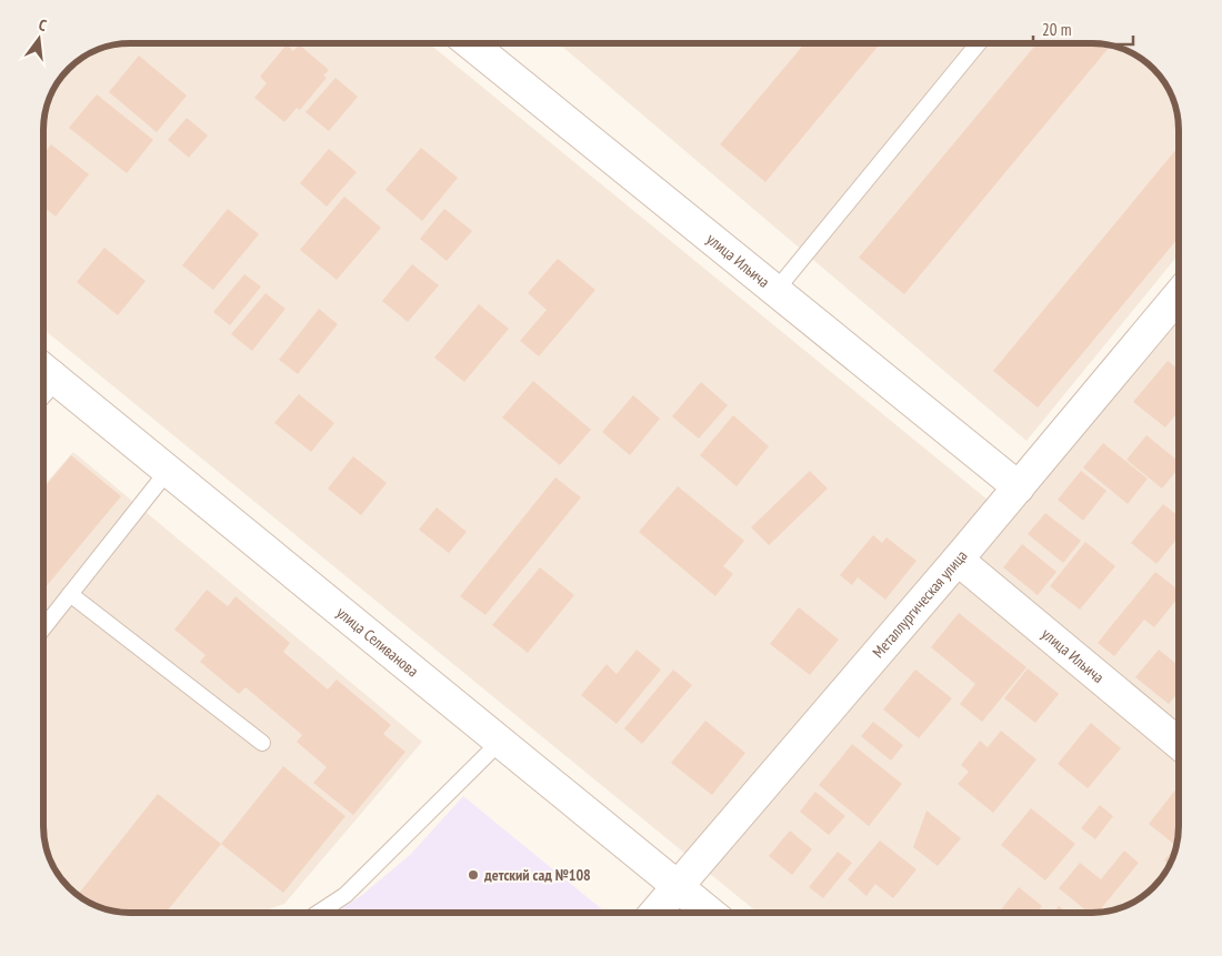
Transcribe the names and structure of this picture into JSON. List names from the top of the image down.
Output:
{
  "streets": {
    "street": ["улица Ильича", "Металлургическая улица", "улица Селиванова"]
  },
  "crossings": [
    ["улица Ильича", "Металлургическая улица"],
    ["Металлургическая улица", "улица Селиванова"]
  ],
  "places": ["детский сад №108"],
  "scale_bar": "20 m",
  "north": "top"
}
